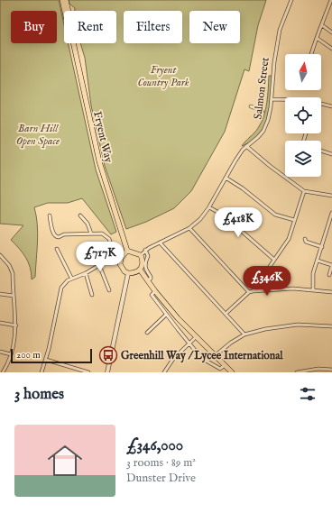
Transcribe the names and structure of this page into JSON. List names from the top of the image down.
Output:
{
  "streets": {
    "main road": ["Fryent Way"],
    "street": ["Salmon Street"]
  },
  "crossings": [
    ["Salmon Street", "Fryent Way"]
  ],
  "parks": ["Fryent Country Park", "Barn Hill Open Space"],
  "places": {
    "bus stop": ["Greenhill Way / Lycee International"]
  },
  "scale_bar": "200 m",
  "north": "top",
  "page": {
    "chip": [
      "Buy",
      "Rent",
      "Filters",
      "New"
    ],
    "price": ["£418K", "£717K", "£346K"],
    "scale": "200 m",
    "heading": "3 homes",
    "list": [
      {
        "name": "£346,000",
        "note": "3 rooms · 89 m² · Dunster Drive"
      }
    ]
  }
}
